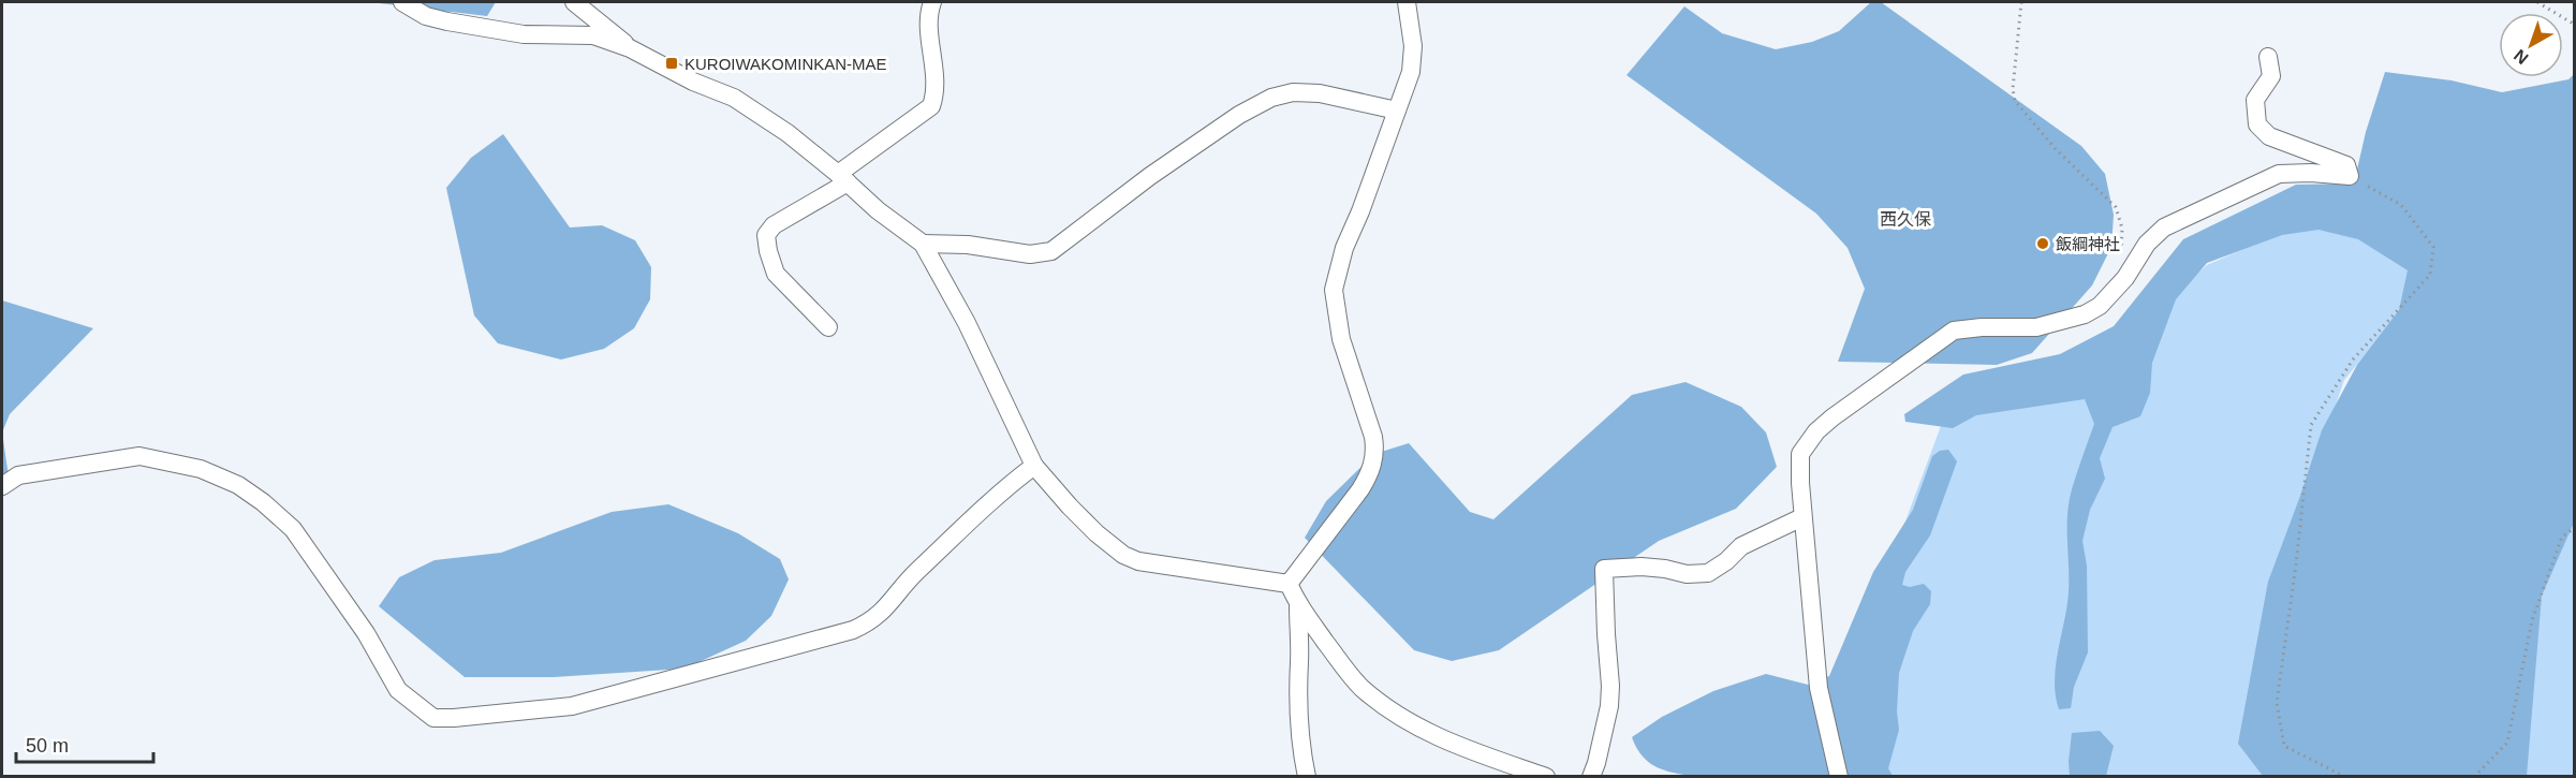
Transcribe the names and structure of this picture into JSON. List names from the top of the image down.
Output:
{
  "districts": ["西久保"],
  "places": {
    "transit": ["KUROIWAKOMINKAN-MAE"],
    "other": ["飯綱神社"]
  },
  "scale_bar": "50 m",
  "north": "bottom left"
}
